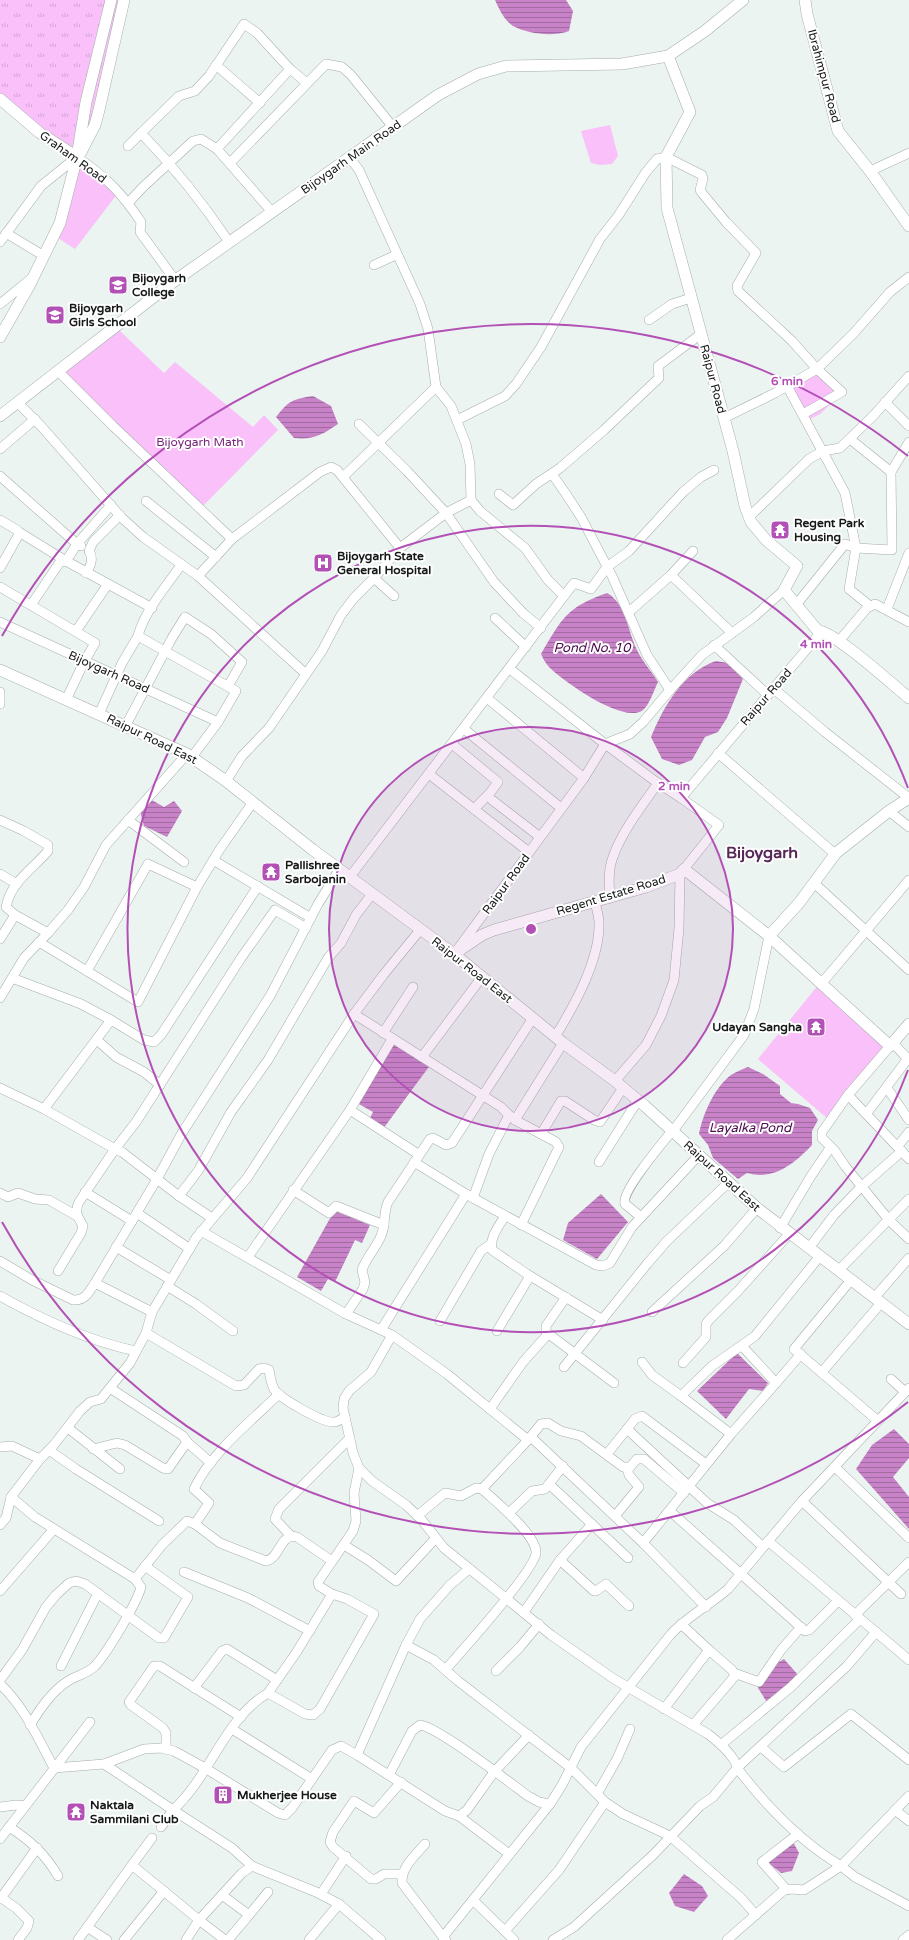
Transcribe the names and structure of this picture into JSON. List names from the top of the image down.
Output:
{
  "streets": {
    "street": [
      "Ibrahimpur Road",
      "Graham Road",
      "Bijoygarh Main Road",
      "Raipur Road",
      "Bijoygarh Road",
      "Raipur Road East",
      "Regent Estate Road"
    ]
  },
  "crossings": [
    ["Graham Road", "Bijoygarh Main Road"],
    ["Bijoygarh Main Road", "Raipur Road"],
    ["Raipur Road", "Raipur Road East"],
    ["Raipur Road", "Regent Estate Road"],
    ["Raipur Road East", "Regent Estate Road"]
  ],
  "districts": ["Bijoygarh"],
  "water": ["Pond No. 10", "Layalka Pond"],
  "parks": ["Bijoygarh Math"],
  "places": {
    "school or university": ["Bijoygarh College", "Bijoygarh Girls School"],
    "temple": [
      "Regent Park Housing",
      "Pallishree Sarbojanin",
      "Udayan Sangha",
      "Naktala Sammilani Club"
    ],
    "hospital": ["Bijoygarh State General Hospital"],
    "building": ["Mukherjee House"]
  },
  "rings": ["6 min", "4 min", "2 min"]
}
